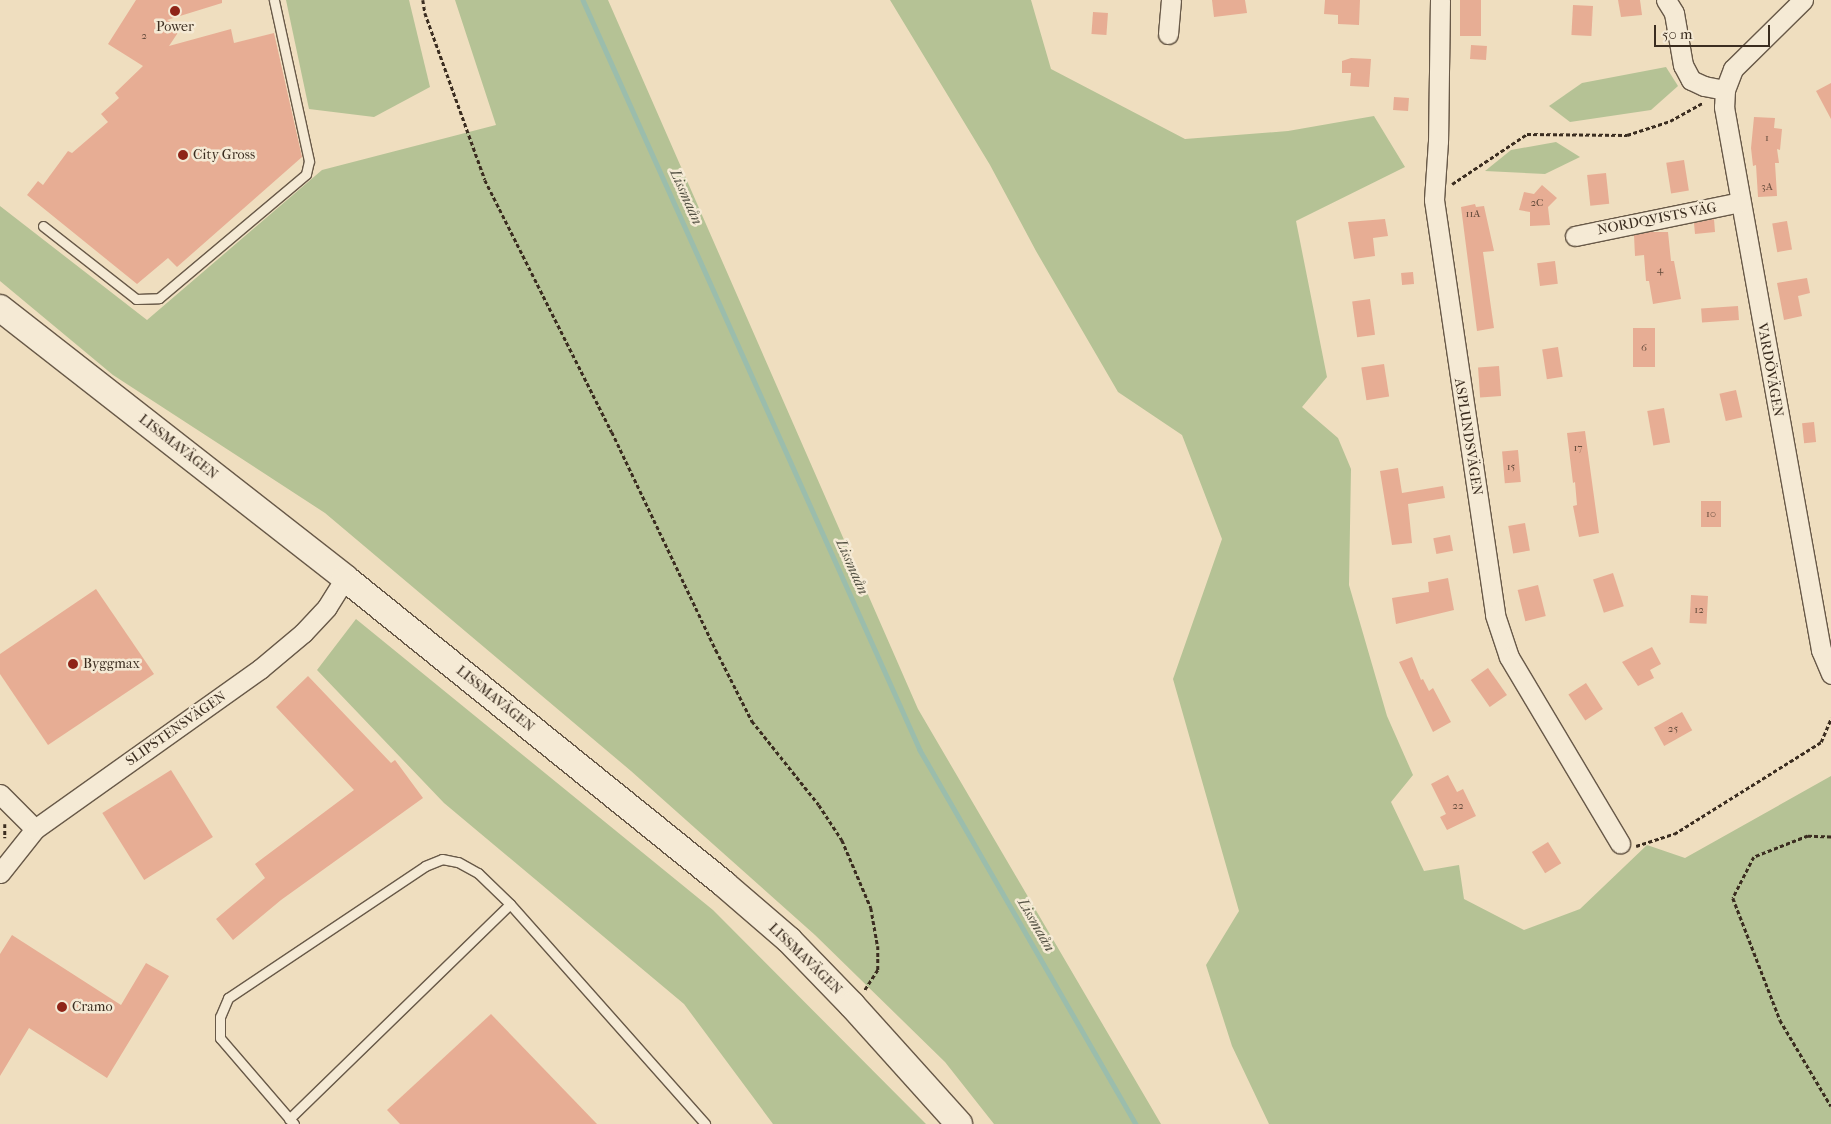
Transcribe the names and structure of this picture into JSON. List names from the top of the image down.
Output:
{
  "streets": {
    "street": [
      "NORDQVISTS VÄG",
      "VARDÖVÄGEN",
      "ASPLUNDSVÄGEN",
      "LISSMAVÄGEN",
      "SLIPSTENSVÄGEN"
    ]
  },
  "crossings": [
    ["NORDQVISTS VÄG", "VARDÖVÄGEN"],
    ["LISSMAVÄGEN", "SLIPSTENSVÄGEN"]
  ],
  "water": ["Lissmaån"],
  "places": [
    "Power",
    "City Gross",
    "Byggmax",
    "Cramo"
  ],
  "house_numbers": [
    "2",
    "1",
    "3A",
    "2C",
    "11A",
    "4",
    "6",
    "17",
    "15",
    "10",
    "12",
    "25",
    "22"
  ],
  "scale_bar": "50 m"
}
